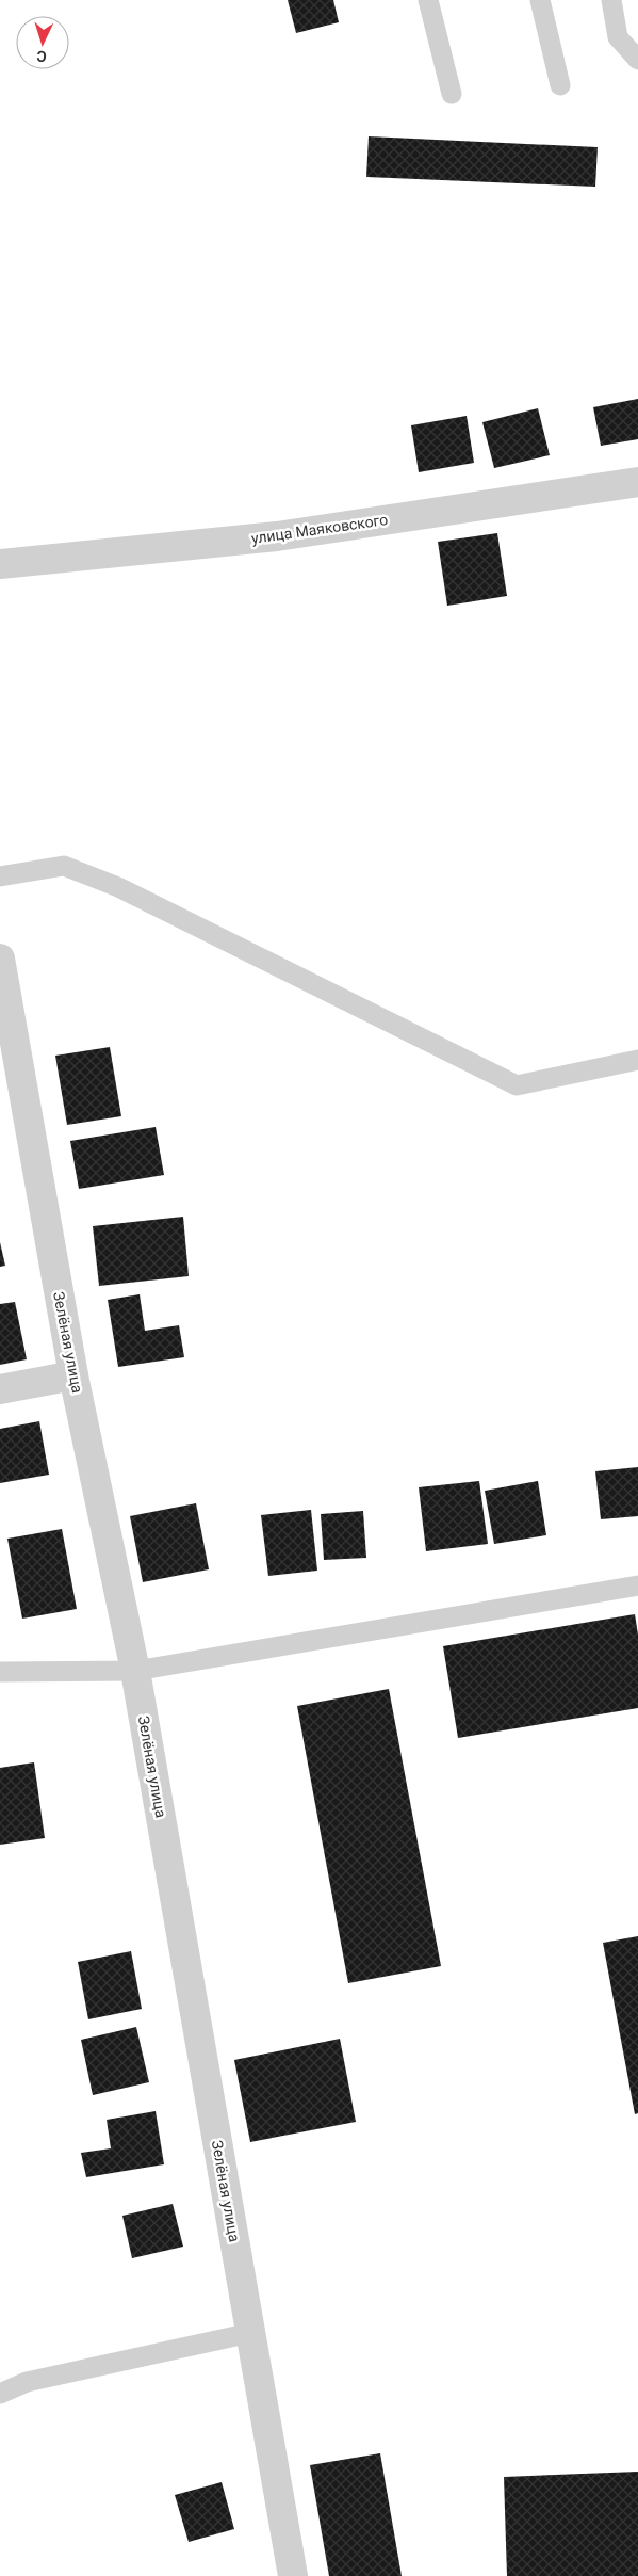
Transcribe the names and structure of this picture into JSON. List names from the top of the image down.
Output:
{
  "streets": {
    "street": ["улица Маяковского", "Зелёная улица"]
  },
  "north": "bottom"
}
